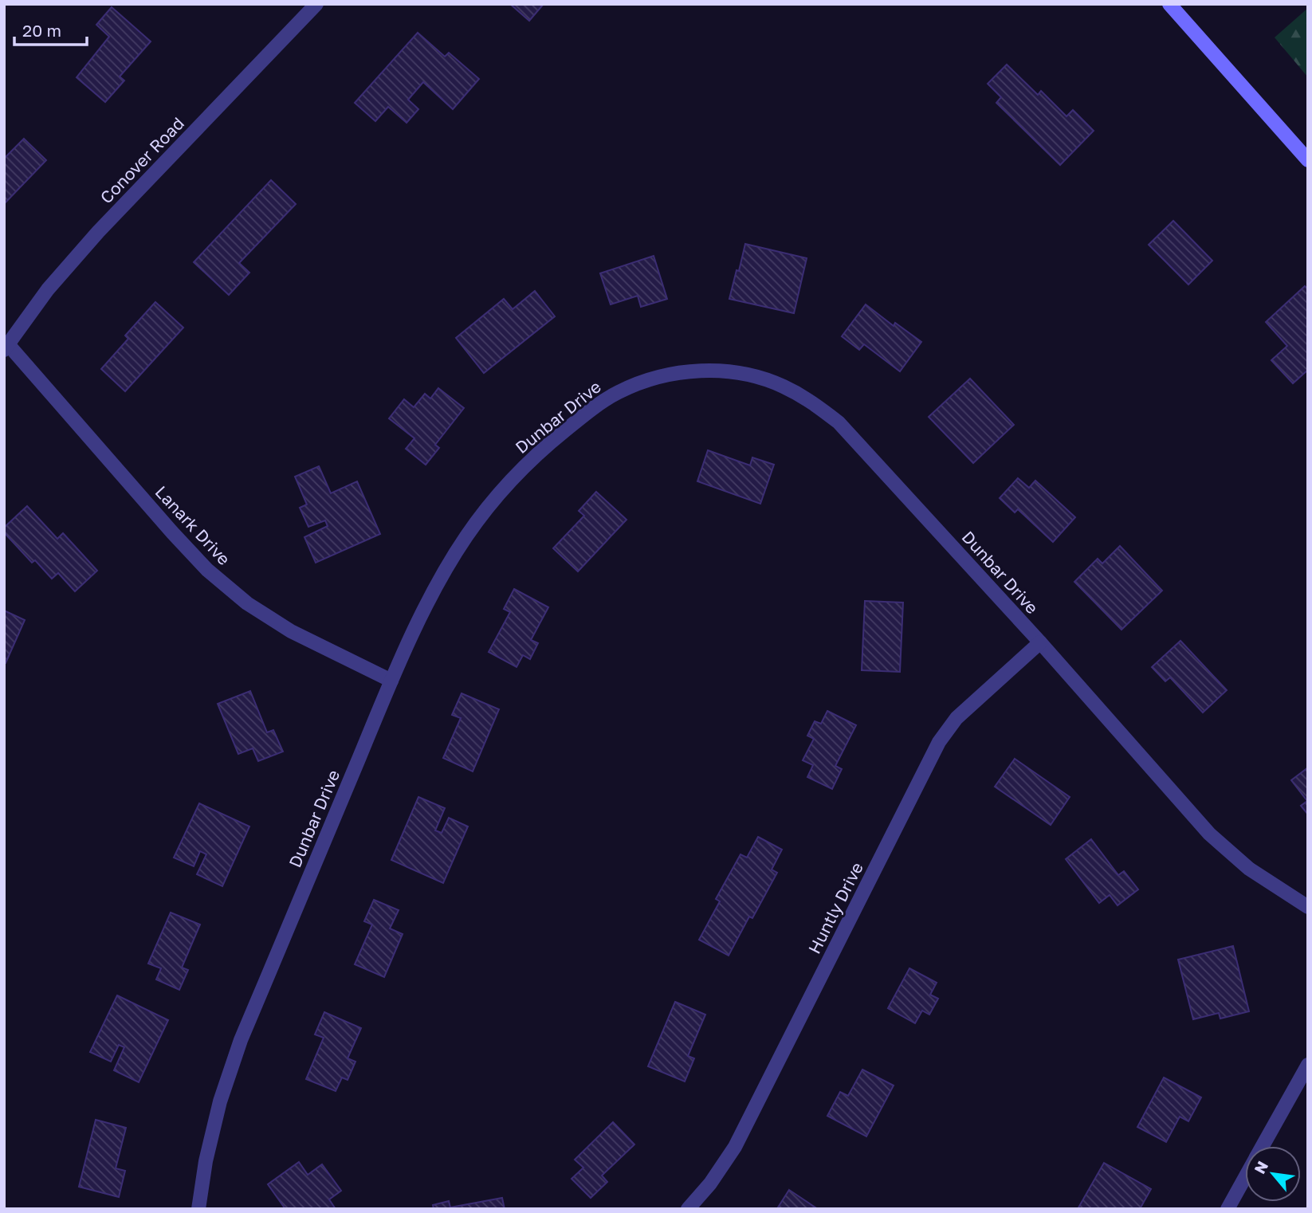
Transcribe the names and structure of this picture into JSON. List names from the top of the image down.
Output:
{
  "streets": {
    "street": [
      "Conover Road",
      "Dunbar Drive",
      "Lanark Drive",
      "Huntly Drive"
    ]
  },
  "crossings": [
    ["Conover Road", "Lanark Drive"],
    ["Dunbar Drive", "Lanark Drive"],
    ["Dunbar Drive", "Huntly Drive"]
  ],
  "scale_bar": "20 m",
  "north": "top left"
}
